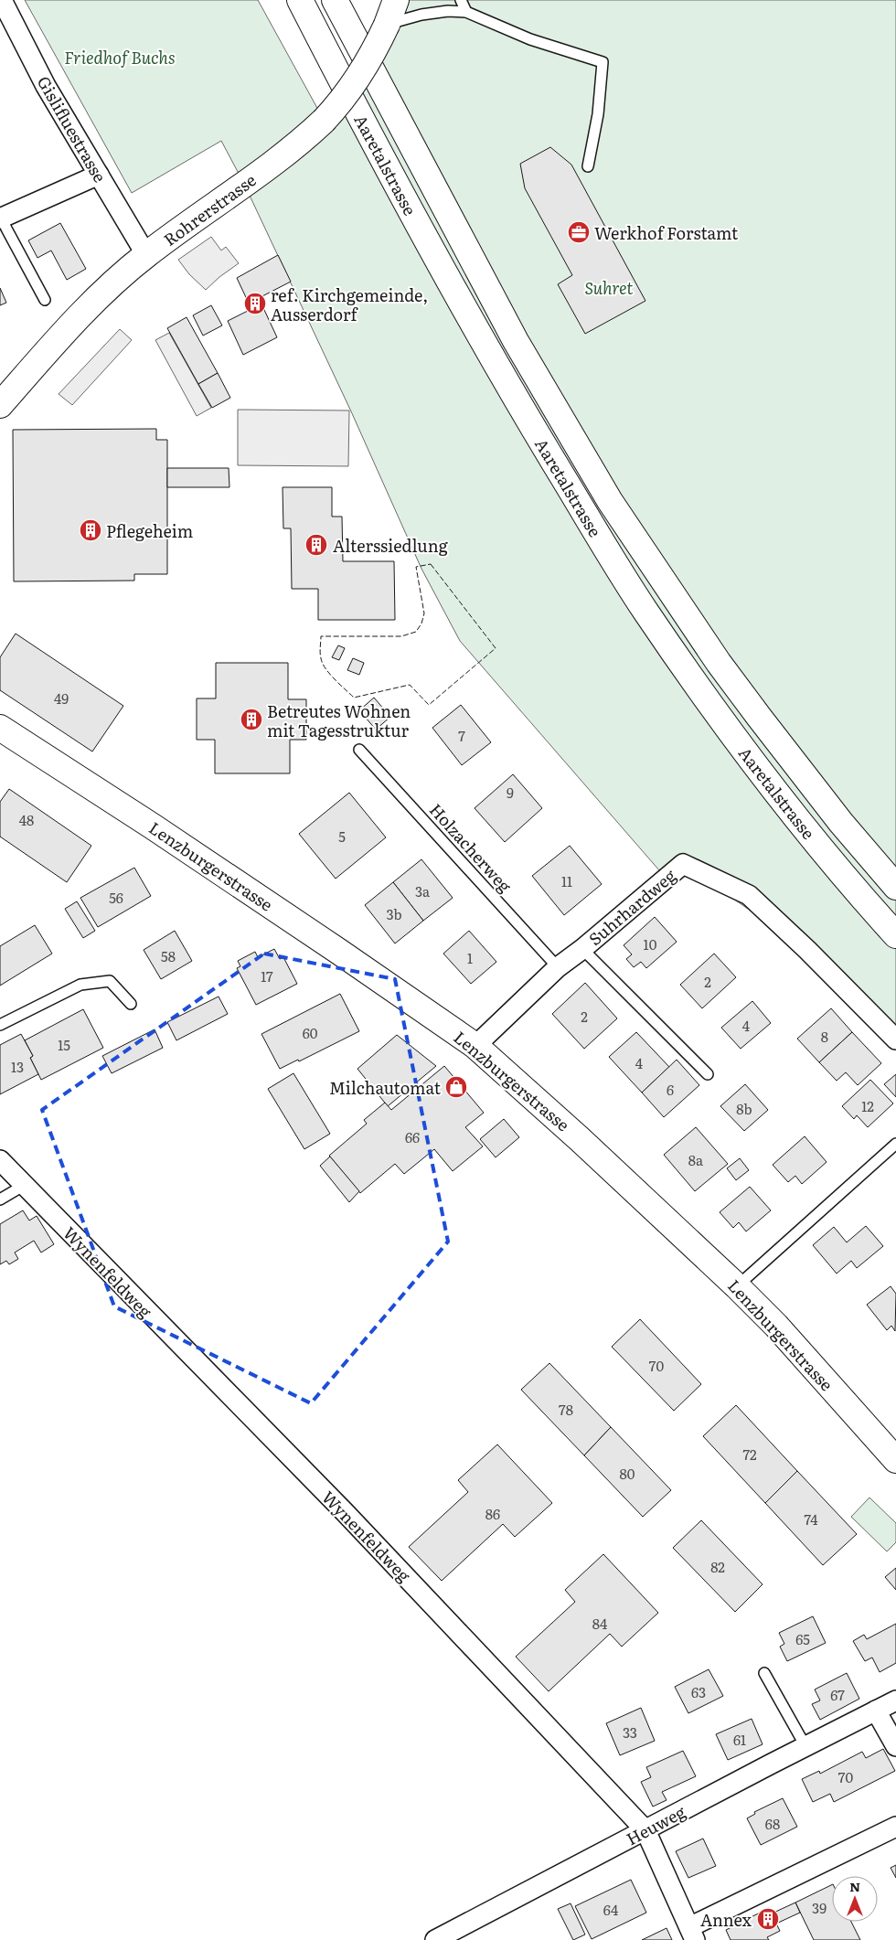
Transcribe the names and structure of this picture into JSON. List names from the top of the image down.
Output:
{
  "streets": {
    "main road": ["Aaretalstrasse", "Rohrerstrasse", "Lenzburgerstrasse"],
    "street": [
      "Gislifluestrasse",
      "Suhrhardweg",
      "Wynenfeldweg",
      "Heuweg"
    ],
    "lane": ["Holzacherweg"]
  },
  "crossings": [
    ["Gislifluestrasse", "Rohrerstrasse"],
    ["Holzacherweg", "Suhrhardweg"],
    ["Lenzburgerstrasse", "Suhrhardweg"],
    ["Wynenfeldweg", "Heuweg"]
  ],
  "parks": ["Friedhof Buchs", "Suhret"],
  "places": {
    "office": ["Werkhof Forstamt"],
    "building": [
      "ref. Kirchgemeinde, Ausserdorf",
      "Pflegeheim",
      "Alterssiedlung",
      "Betreutes Wohnen mit Tagesstruktur",
      "Annex"
    ],
    "shop": ["Milchautomat"]
  },
  "house_numbers": [
    "49",
    "7",
    "9",
    "48",
    "5",
    "11",
    "3a",
    "56",
    "3b",
    "10",
    "58",
    "1",
    "17",
    "2",
    "2",
    "4",
    "60",
    "8",
    "15",
    "4",
    "13",
    "6",
    "12",
    "8b",
    "66",
    "8a",
    "70",
    "78",
    "72",
    "80",
    "86",
    "74",
    "82",
    "84",
    "65",
    "63",
    "67",
    "33",
    "61",
    "70",
    "68",
    "39",
    "64"
  ],
  "north": "top"
}
